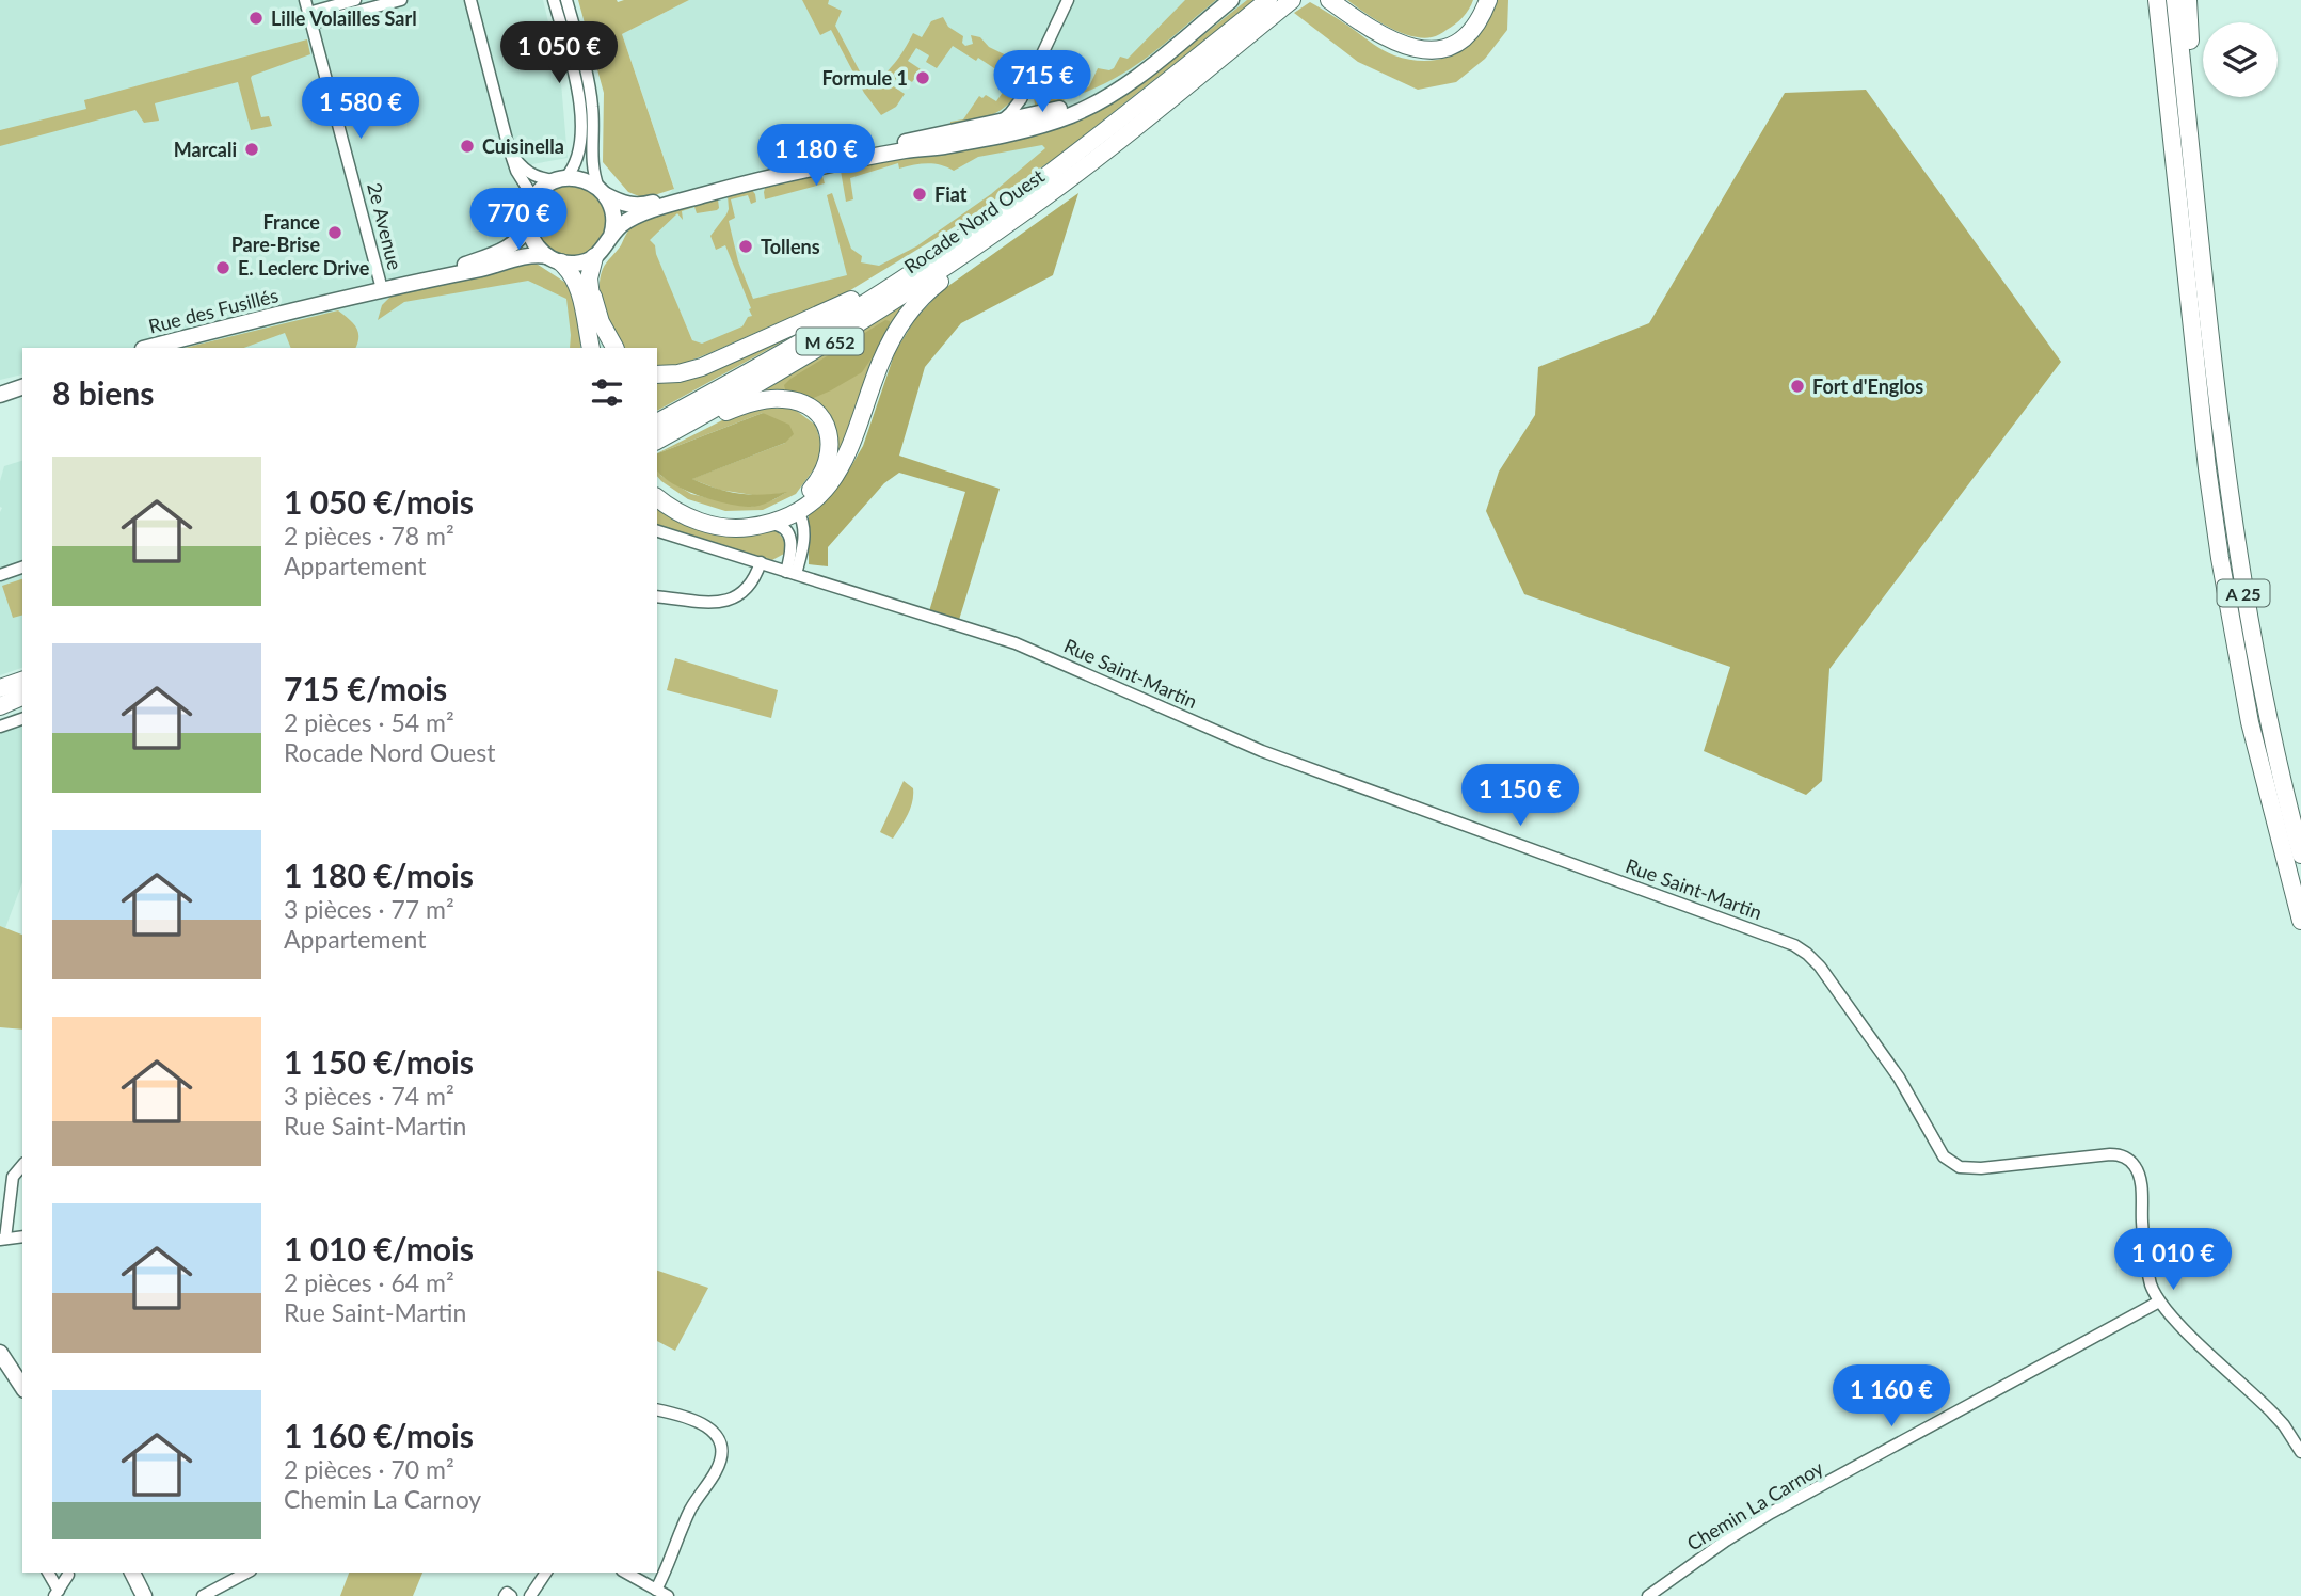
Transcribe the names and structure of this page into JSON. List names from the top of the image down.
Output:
{
  "streets": {
    "highway": ["Rocade Nord Ouest", "M 652", "A 25"],
    "main road": ["Rue des Fusillés"],
    "street": ["2e Avenue", "Rue Saint-Martin", "Chemin La Carnoy"]
  },
  "crossings": [
    ["2e Avenue", "Rue des Fusillés"],
    ["Rue Saint-Martin", "Chemin La Carnoy"]
  ],
  "places": [
    "Lille Volailles Sarl",
    "Formule 1",
    "Cuisinella",
    "Marcali",
    "Fiat",
    "France Pare-Brise",
    "Tollens",
    "E. Leclerc Drive",
    "Fort d'Englos"
  ],
  "page": {
    "price": [
      "1 050 €",
      "715 €",
      "1 580 €",
      "1 180 €",
      "770 €",
      "1 150 €",
      "1 010 €",
      "1 160 €"
    ],
    "heading": "8 biens",
    "list": [
      {
        "name": "1 050 €/mois",
        "note": "2 pièces · 78 m² · Appartement"
      },
      {
        "name": "715 €/mois",
        "note": "2 pièces · 54 m² · Rocade Nord Ouest"
      },
      {
        "name": "1 180 €/mois",
        "note": "3 pièces · 77 m² · Appartement"
      },
      {
        "name": "1 150 €/mois",
        "note": "3 pièces · 74 m² · Rue Saint-Martin"
      },
      {
        "name": "1 010 €/mois",
        "note": "2 pièces · 64 m² · Rue Saint-Martin"
      },
      {
        "name": "1 160 €/mois",
        "note": "2 pièces · 70 m² · Chemin La Carnoy"
      }
    ]
  }
}
